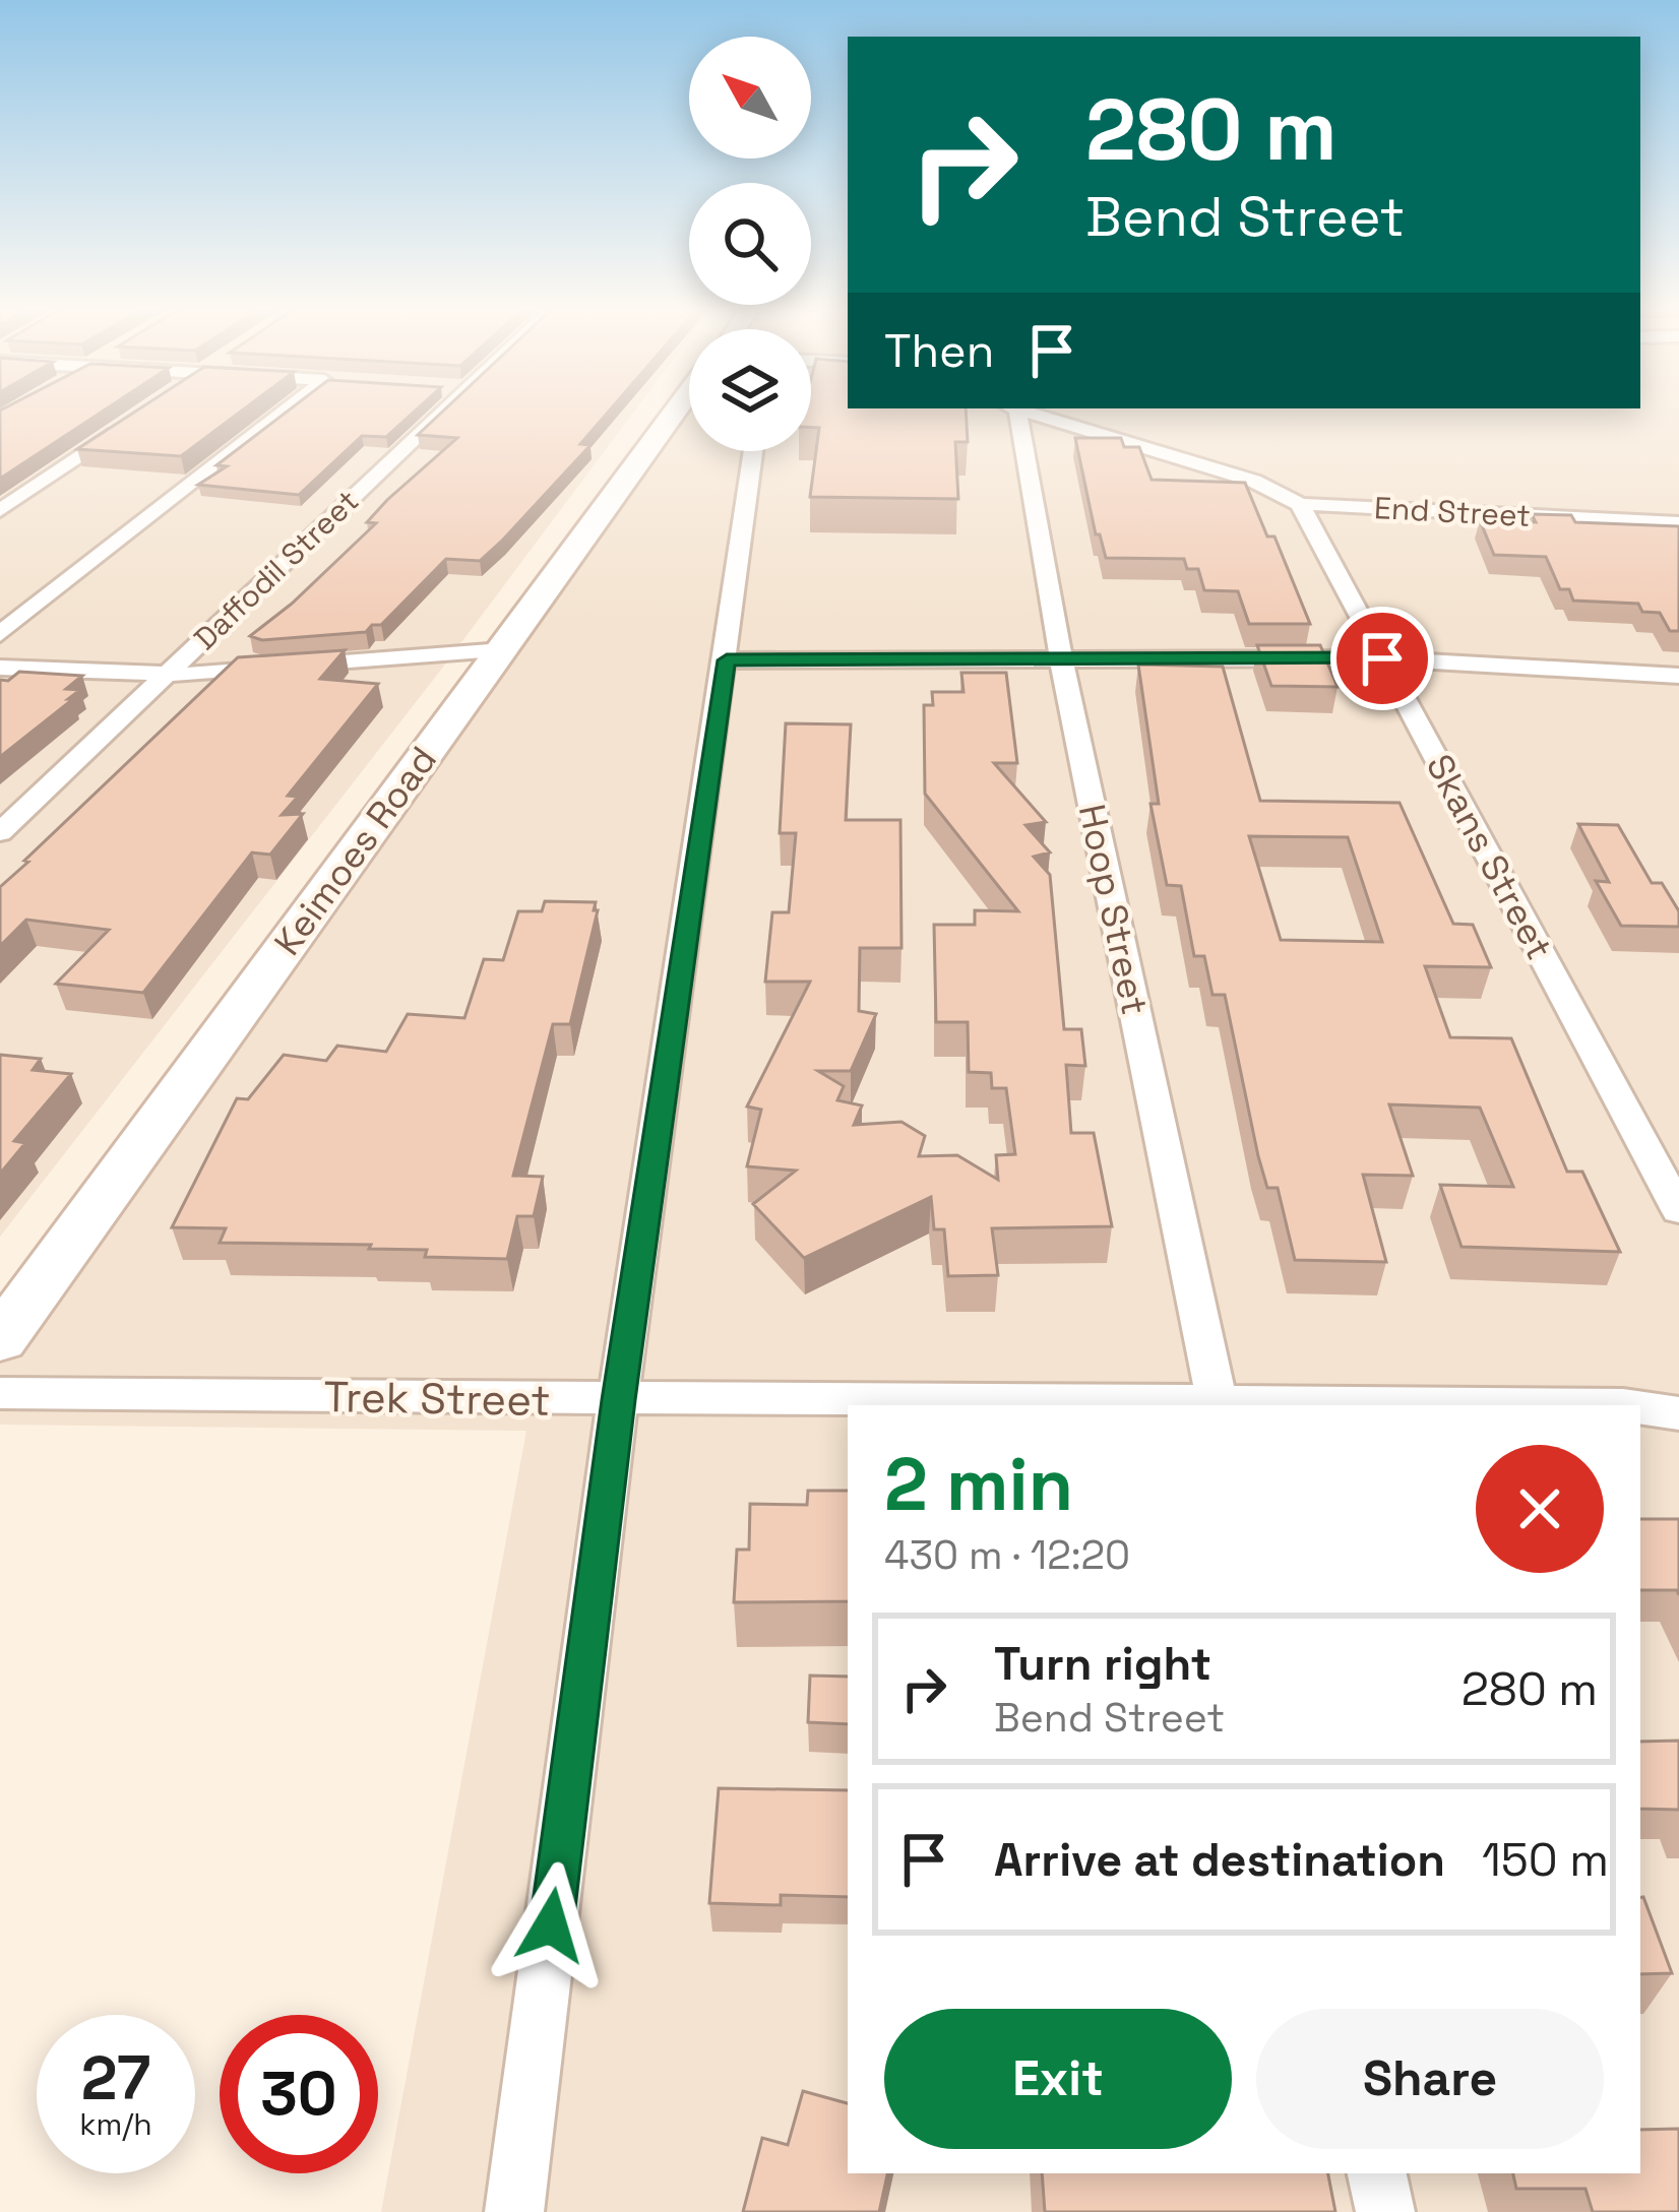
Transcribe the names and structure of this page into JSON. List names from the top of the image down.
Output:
{
  "streets": {
    "street": [
      "End Street",
      "Daffodil Street",
      "Keimoes Road",
      "Skans Street",
      "Hoop Street",
      "Trek Street"
    ]
  },
  "crossings": [
    ["End Street", "Skans Street"],
    ["Hoop Street", "Trek Street"]
  ],
  "north": "top left",
  "page": {
    "turn": ["280 m", "Bend Street"],
    "then": "Then",
    "heading": ["2 min", "430 m · 12:20"],
    "list": [
      {
        "name": "Turn right",
        "note": "Bend Street",
        "value": "280 m"
      },
      {
        "name": "Arrive at destination",
        "value": "150 m"
      }
    ],
    "buttons": ["Exit", "Share"],
    "speed": "27 km/h",
    "limit": "30"
  }
}
